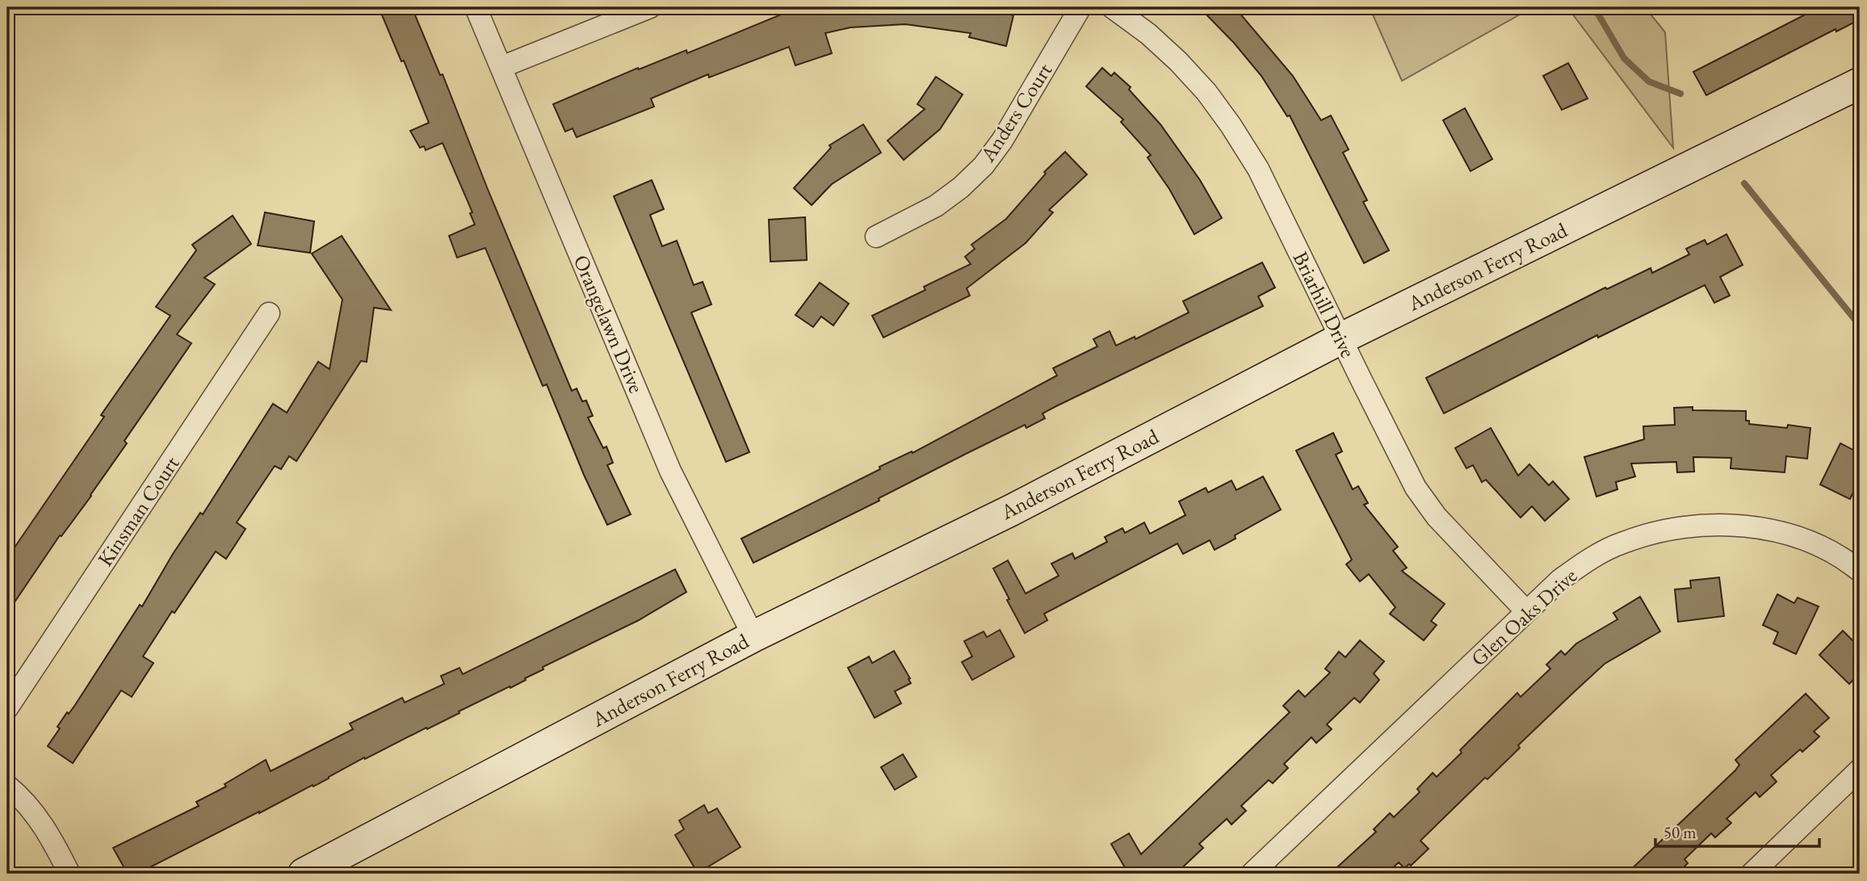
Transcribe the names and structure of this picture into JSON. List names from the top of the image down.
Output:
{
  "streets": {
    "street": [
      "Anders Court",
      "Anderson Ferry Road",
      "Briarhill Drive",
      "Orangelawn Drive",
      "Kinsman Court",
      "Glen Oaks Drive"
    ]
  },
  "crossings": [
    ["Anderson Ferry Road", "Briarhill Drive"],
    ["Anderson Ferry Road", "Orangelawn Drive"],
    ["Briarhill Drive", "Glen Oaks Drive"]
  ],
  "scale_bar": "50 m"
}
